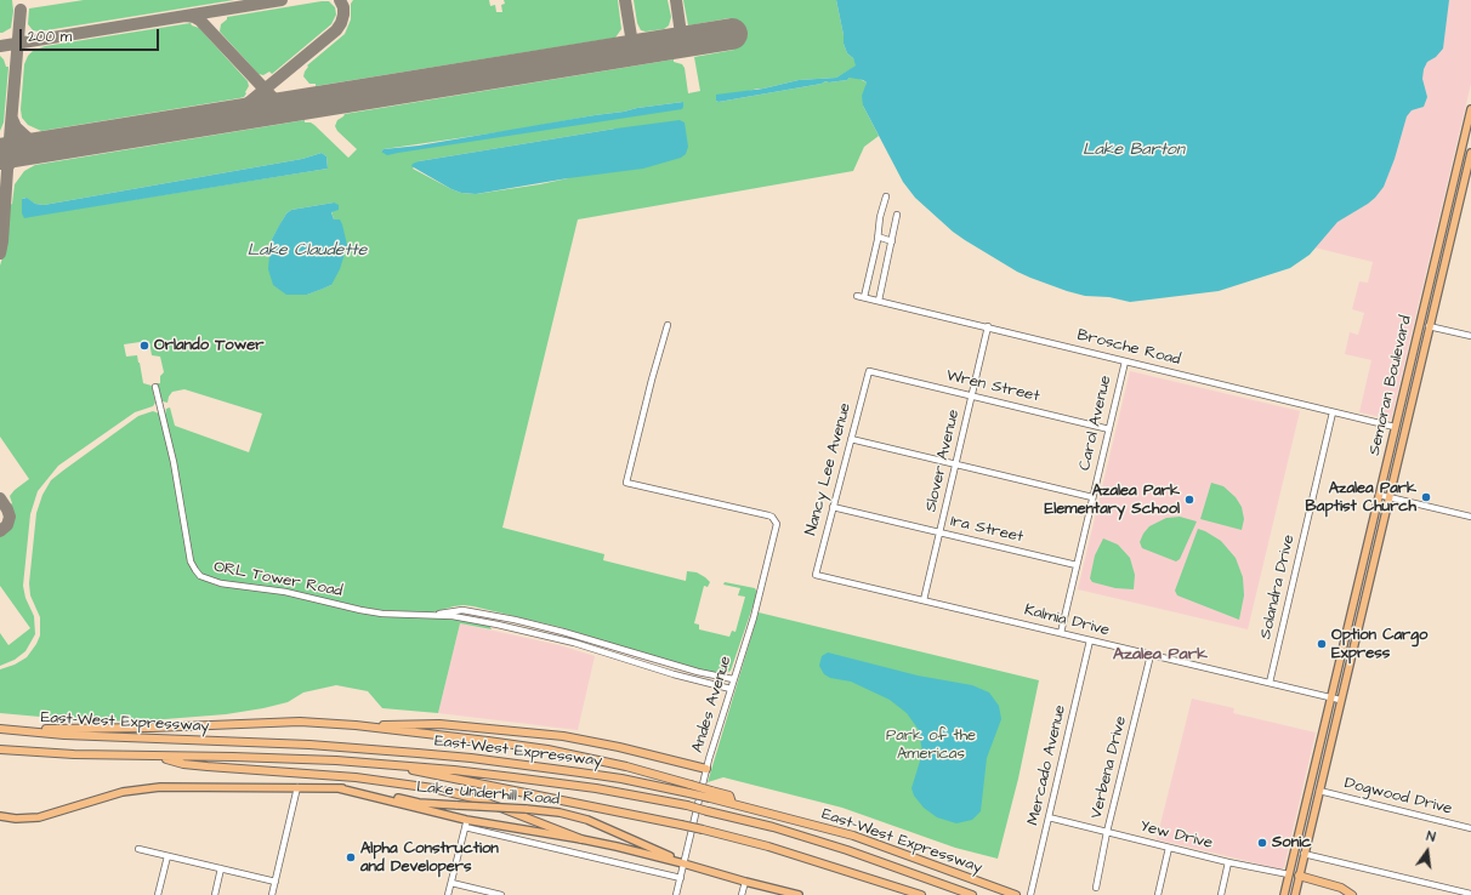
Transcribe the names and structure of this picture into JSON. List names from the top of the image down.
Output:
{
  "streets": {
    "highway": ["East-West Expressway"],
    "main road": ["Semoran Boulevard", "Lake Underhill Road", "Yew Drive"],
    "street": [
      "Brosche Road",
      "Wren Street",
      "Carol Avenue",
      "Slover Avenue",
      "Nancy Lee Avenue",
      "Ira Street",
      "ORL Tower Road",
      "Solandra Drive",
      "Kalmia Drive",
      "Andes Avenue",
      "Mercado Avenue",
      "Verbena Drive",
      "Dogwood Drive"
    ]
  },
  "crossings": [
    ["Brosche Road", "Semoran Boulevard"],
    ["Brosche Road", "Carol Avenue"],
    ["Brosche Road", "Slover Avenue"],
    ["Brosche Road", "Solandra Drive"],
    ["Semoran Boulevard", "Kalmia Drive"],
    ["Semoran Boulevard", "Dogwood Drive"],
    ["Semoran Boulevard", "Yew Drive"],
    ["Wren Street", "Carol Avenue"],
    ["Wren Street", "Slover Avenue"],
    ["Wren Street", "Nancy Lee Avenue"],
    ["Carol Avenue", "Ira Street"],
    ["Carol Avenue", "Kalmia Drive"],
    ["Slover Avenue", "Ira Street"],
    ["Slover Avenue", "Kalmia Drive"],
    ["Nancy Lee Avenue", "Ira Street"],
    ["Nancy Lee Avenue", "Kalmia Drive"],
    ["ORL Tower Road", "Andes Avenue"],
    ["Solandra Drive", "Kalmia Drive"],
    ["Kalmia Drive", "Mercado Avenue"],
    ["Kalmia Drive", "Verbena Drive"],
    ["Andes Avenue", "Lake Underhill Road"],
    ["Mercado Avenue", "Yew Drive"],
    ["Verbena Drive", "Yew Drive"]
  ],
  "districts": ["Azalea Park"],
  "water": ["Lake Barton", "Lake Claudette"],
  "parks": ["Park of the Americas"],
  "places": [
    "Orlando Tower",
    "Azalea Park Baptist Church",
    "Azalea Park Elementary School",
    "Option Cargo Express",
    "Sonic",
    "Alpha Construction and Developers"
  ],
  "scale_bar": "200 m",
  "north": "top"
}
